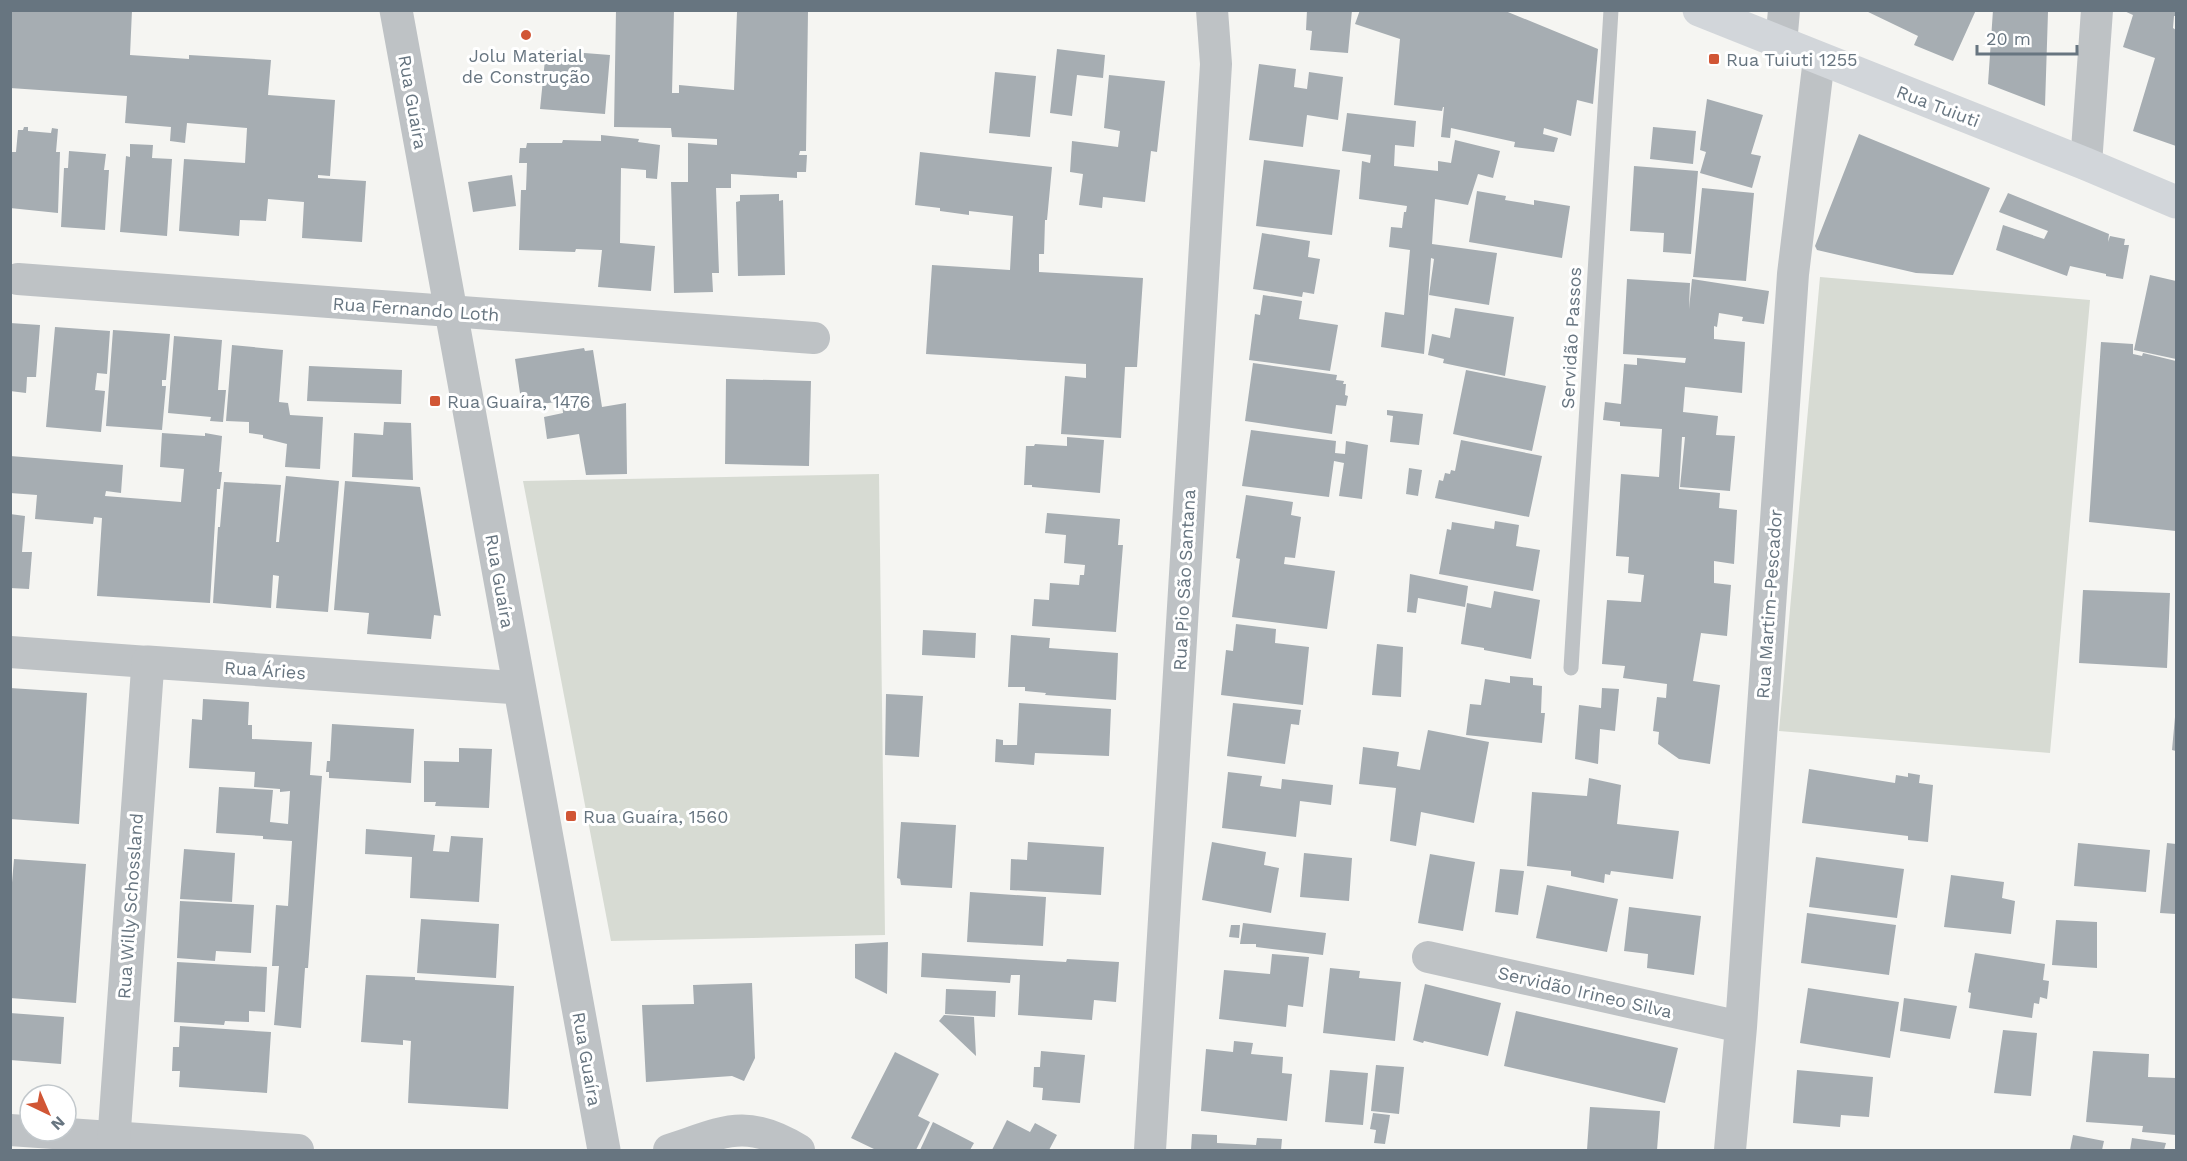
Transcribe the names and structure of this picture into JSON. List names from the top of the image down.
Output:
{
  "streets": {
    "main road": ["Rua Tuiuti"],
    "street": [
      "Rua Guaíra",
      "Rua Fernando Loth",
      "Rua Pio São Santana",
      "Rua Martim-Pescador",
      "Rua Áries",
      "Rua Willy Schossland",
      "Servidão Irineo Silva"
    ],
    "lane": ["Servidão Passos"]
  },
  "crossings": [
    ["Rua Guaíra", "Rua Fernando Loth"],
    ["Rua Guaíra", "Rua Áries"],
    ["Rua Tuiuti", "Rua Martim-Pescador"],
    ["Rua Martim-Pescador", "Servidão Irineo Silva"],
    ["Rua Áries", "Rua Willy Schossland"]
  ],
  "places": {
    "other": ["Jolu Material de Construção"],
    "transit": ["Rua Tuiuti 1255", "Rua Guaíra, 1476", "Rua Guaíra, 1560"]
  },
  "scale_bar": "20 m",
  "north": "bottom right"
}
